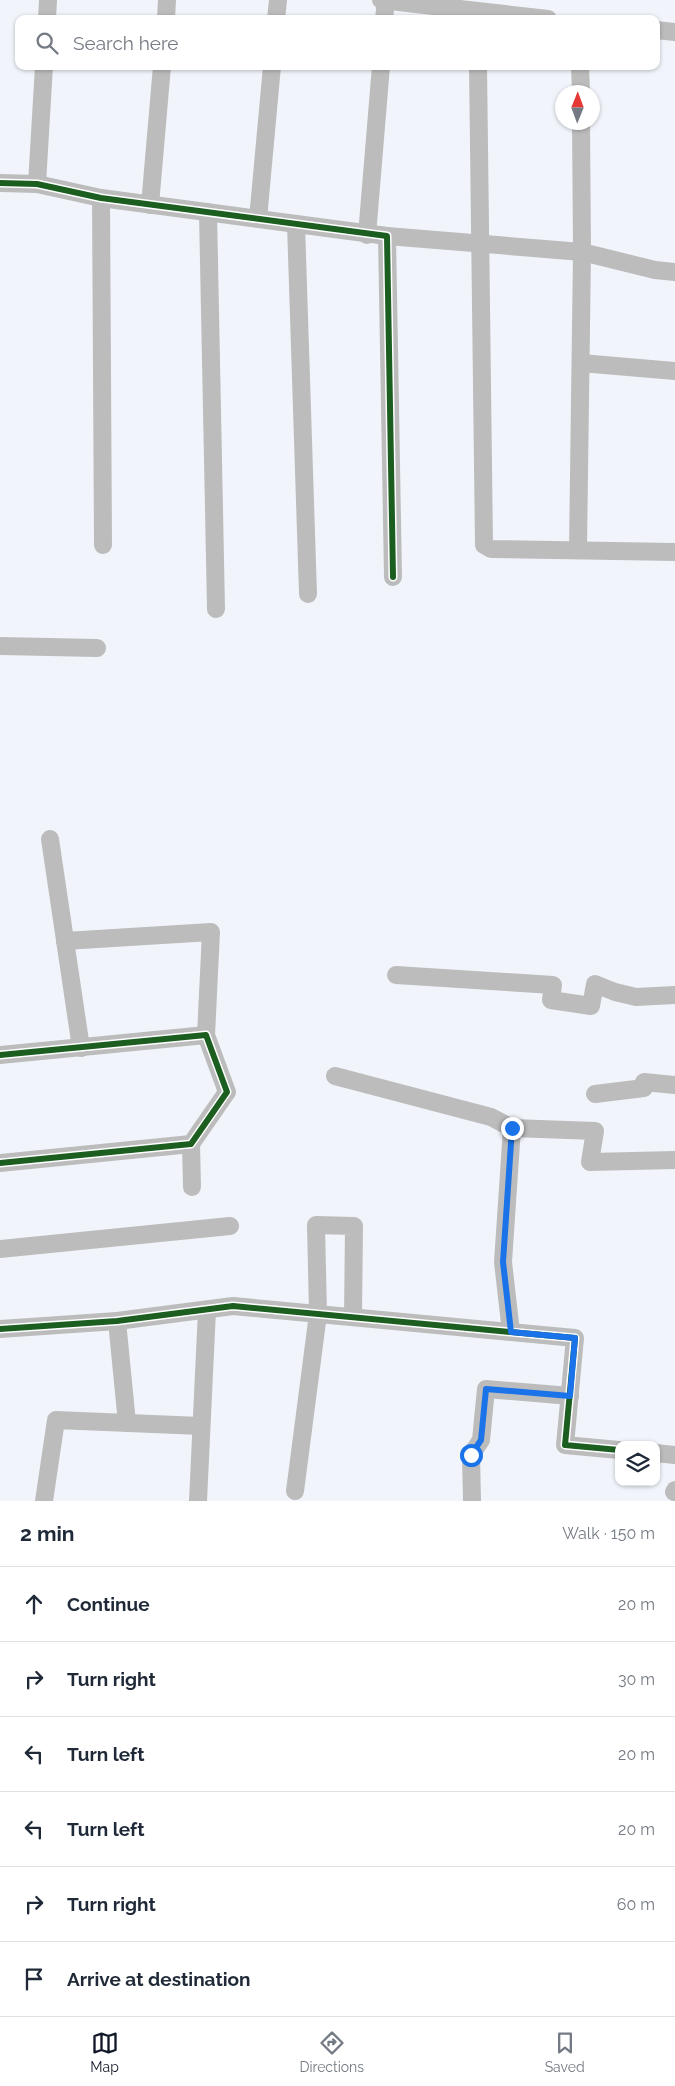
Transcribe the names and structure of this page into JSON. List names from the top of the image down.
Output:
{
  "north": "top",
  "page": {
    "search": "Search here",
    "heading": ["2 min", "Walk · 150 m"],
    "list": [
      ["Continue", "20 m"],
      ["Turn right", "30 m"],
      ["Turn left", "20 m"],
      ["Turn left", "20 m"],
      ["Turn right", "60 m"],
      "Arrive at destination"
    ],
    "nav": ["Map", "Directions", "Saved"]
  }
}
